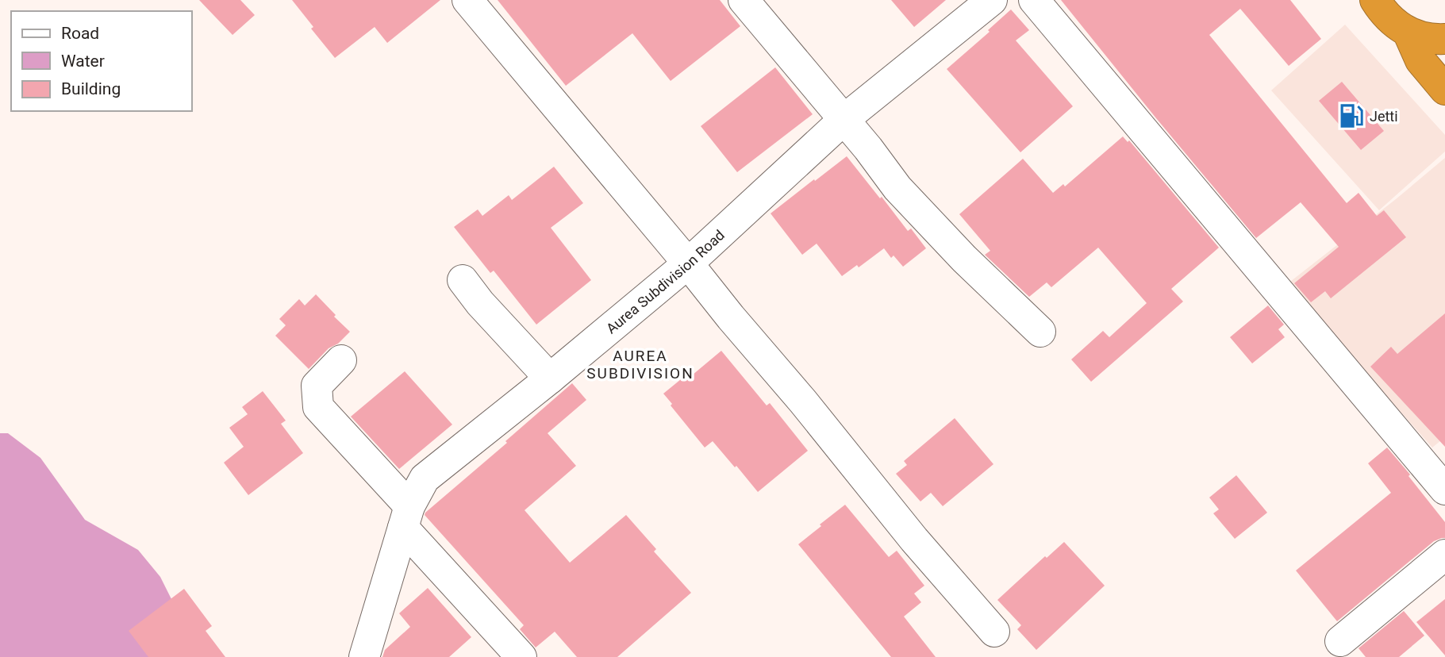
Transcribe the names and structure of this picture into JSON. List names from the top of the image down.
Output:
{
  "streets": {
    "street": ["Aurea Subdivision Road"]
  },
  "districts": ["AUREA SUBDIVISION"],
  "places": {
    "fuel station": ["Jetti"]
  },
  "legend": ["Road", "Water", "Building"]
}
